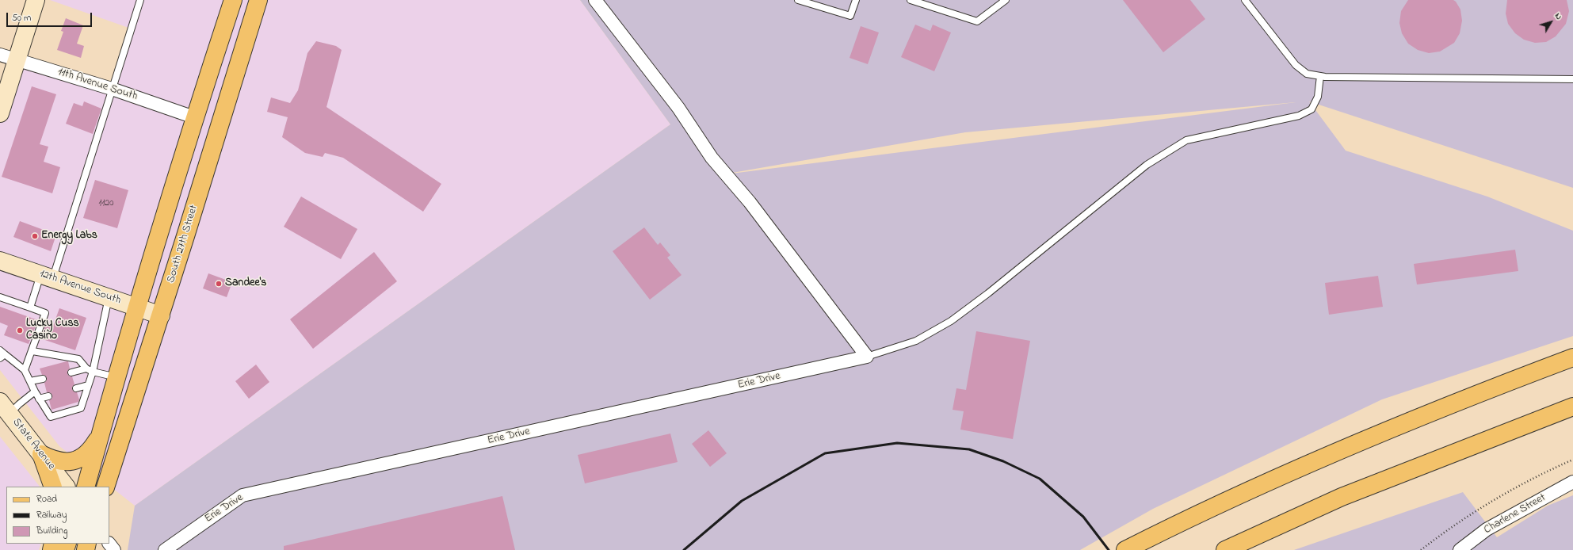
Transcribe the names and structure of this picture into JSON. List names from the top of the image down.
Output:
{
  "streets": {
    "main road": ["South 27th Street", "12th Avenue South", "State Avenue"],
    "street": ["11th Avenue South", "Erie Drive", "Charlene Street"]
  },
  "crossings": [
    ["South 27th Street", "12th Avenue South"]
  ],
  "places": ["Energy Labs", "Sandee's", "Lucky Cuss Casino"],
  "house_numbers": ["1120"],
  "legend": ["Road", "Railway", "Building"],
  "scale_bar": "50 m",
  "north": "top right"
}
